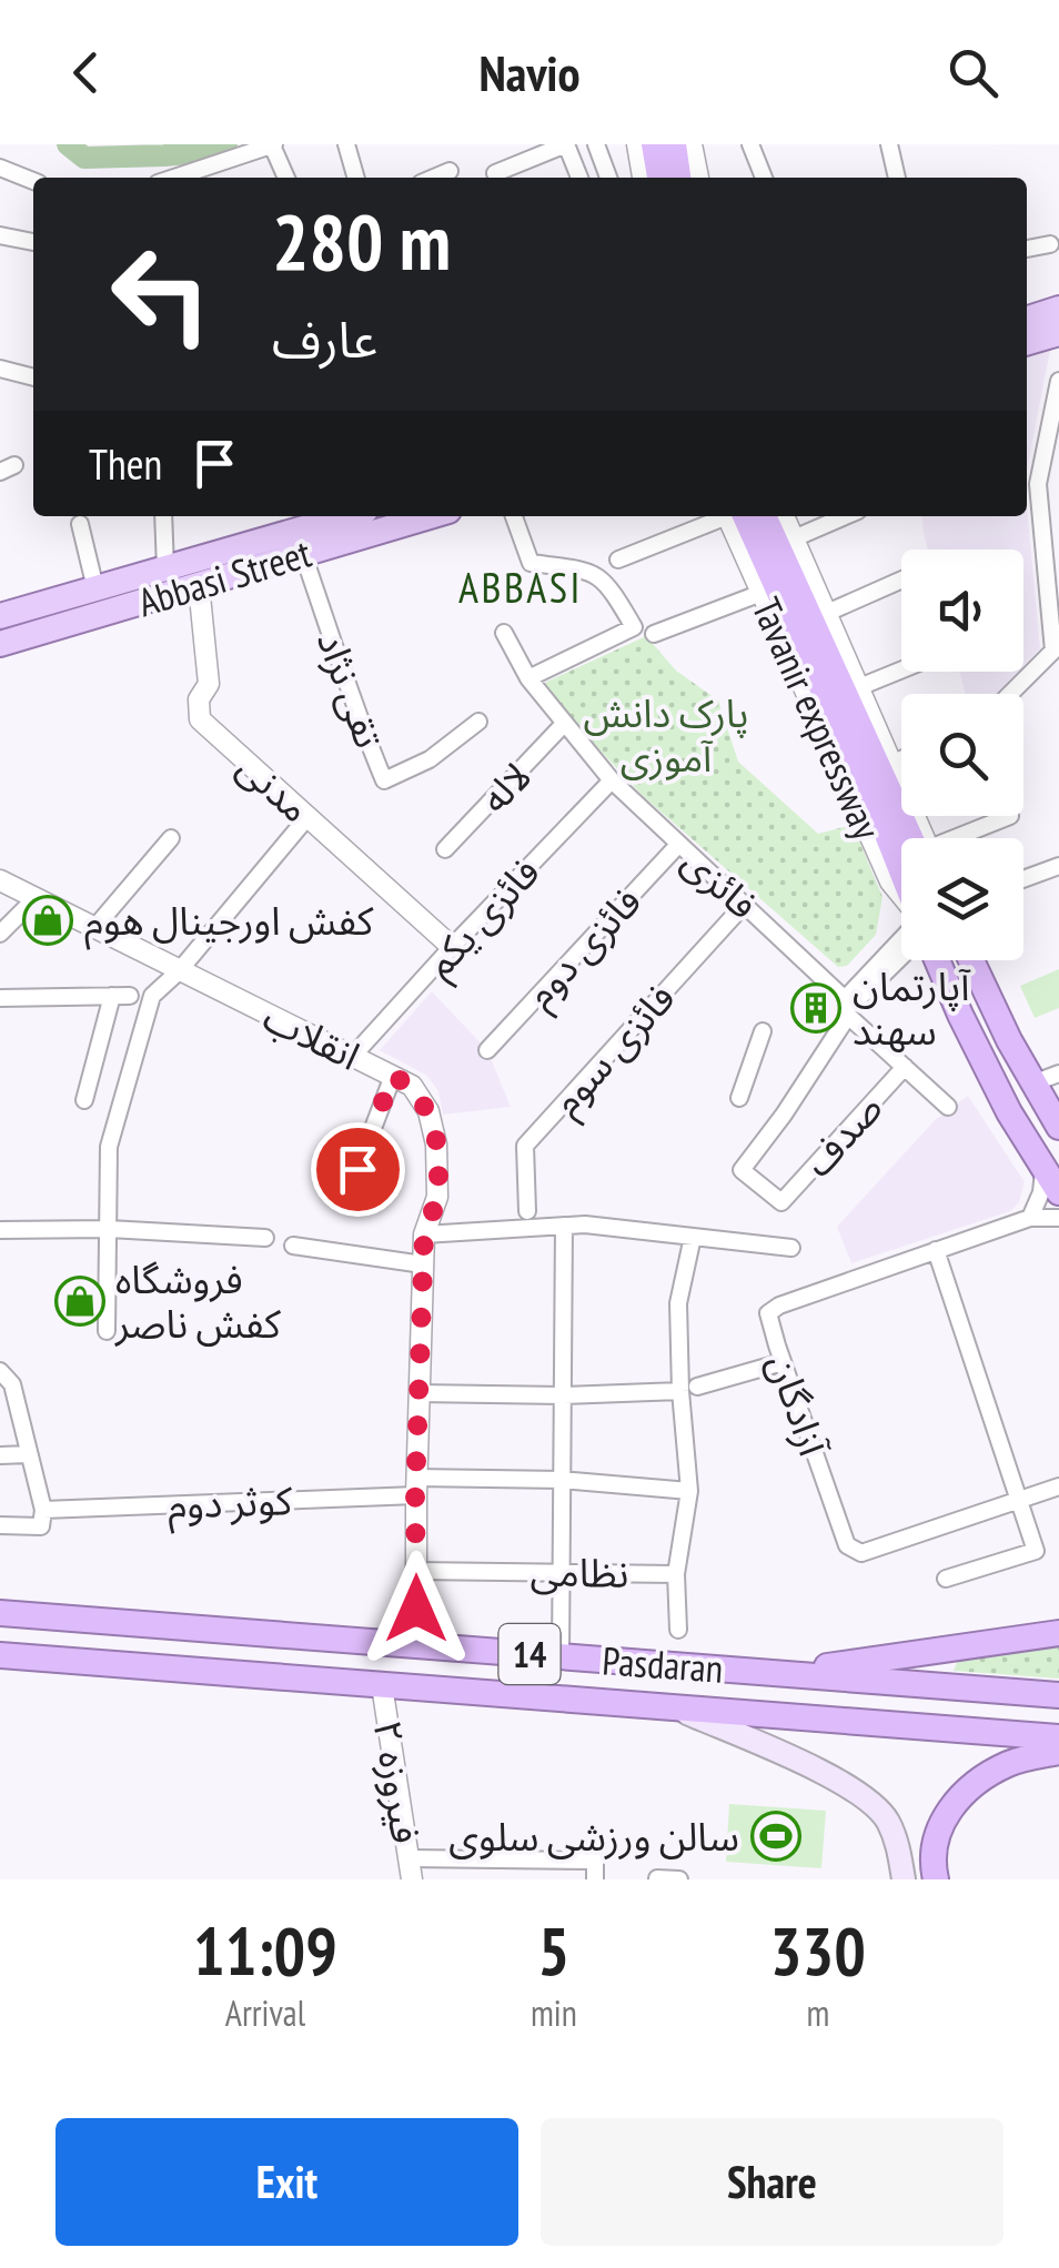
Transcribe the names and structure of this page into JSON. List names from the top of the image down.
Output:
{
  "streets": {
    "highway": ["Tavanir expressway", "14", "Pasdaran"],
    "main road": ["Abbasi Street"],
    "street": [
      "تقی نژاد",
      "مدنی",
      "لاله",
      "فائزی",
      "فائزی یکم",
      "فائزی دوم",
      "انقلاب",
      "فائزی سوم",
      "صدف",
      "آزادگان",
      "کوثر دوم",
      "نظامی",
      "فیروزه ٢"
    ]
  },
  "crossings": [
    ["Abbasi Street", "تقی نژاد"],
    ["Abbasi Street", "مدنی"],
    ["مدنی", "فائزی یکم"],
    ["لاله", "فائزی"],
    ["فائزی", "فائزی یکم"],
    ["فائزی", "فائزی دوم"],
    ["فائزی", "فائزی سوم"],
    ["فائزی", "صدف"],
    ["فائزی یکم", "انقلاب"],
    ["انقلاب", "کوثر دوم"],
    ["انقلاب", "نظامی"],
    ["انقلاب", "Pasdaran"],
    ["Pasdaran", "فیروزه ٢"]
  ],
  "districts": ["ABBASI"],
  "parks": ["پارک دانش آموزی"],
  "places": {
    "shop": ["کفش اورجینال هوم", "فروشگاه کفش ناصر"],
    "building": ["آپارتمان سهند"],
    "sports": ["سالن ورزشی سلوی"]
  },
  "page": {
    "header": "Navio",
    "turn": ["280 m", "عارف"],
    "then": "Then",
    "eta": [
      "11:09",
      "Arrival",
      "5",
      "min",
      "330",
      "m"
    ],
    "buttons": ["Exit", "Share"]
  }
}
